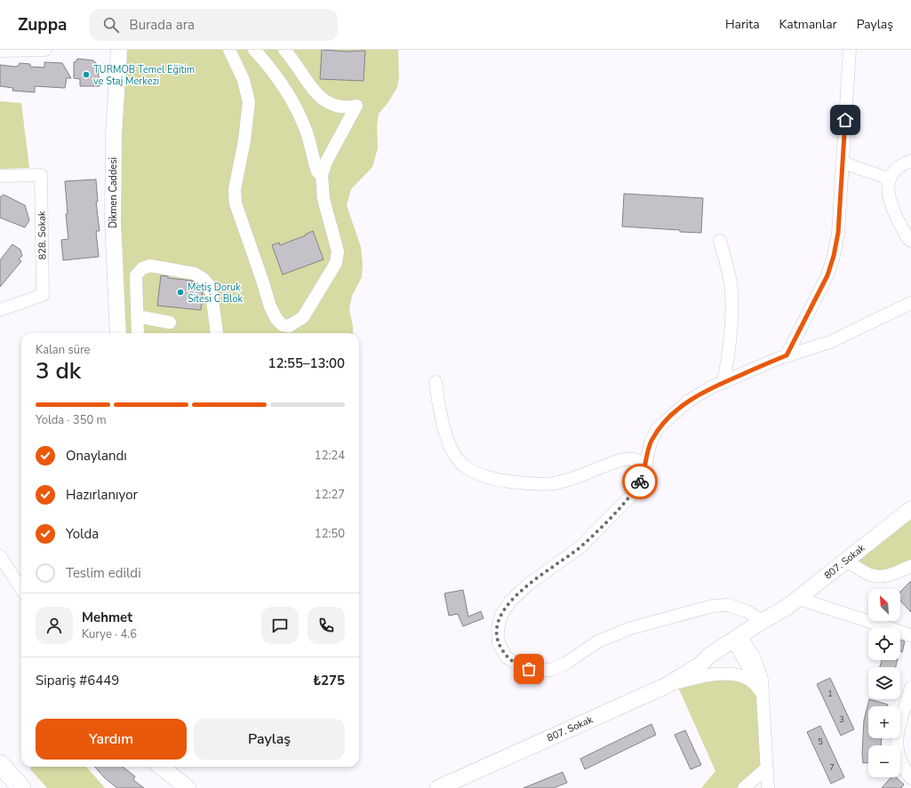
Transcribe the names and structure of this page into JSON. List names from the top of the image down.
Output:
{
  "streets": {
    "main road": ["Dikmen Caddesi", "807. Sokak"],
    "street": ["828. Sokak"]
  },
  "places": ["TURMOB Temel Eğitim ve Staj Merkezi", "Metiş Doruk Sitesi C Blok"],
  "house_numbers": [
    "1",
    "3",
    "5",
    "7"
  ],
  "north": "top left",
  "page": {
    "header": "Zuppa",
    "search": "Burada ara",
    "nav": ["Harita", "Katmanlar", "Paylaş"],
    "heading": ["3 dk", "Kalan süre", "12:55–13:00"],
    "panel": [
      "Mehmet",
      "Kurye · 4.6",
      "Sipariş #6449",
      "₺275"
    ],
    "bar": "Yolda · 350 m",
    "list": [
      ["Onaylandı", "12:24"],
      ["Hazırlanıyor", "12:27"],
      ["Yolda", "12:50"],
      "Teslim edildi"
    ],
    "map_buttons": ["+", "−"],
    "buttons": ["Yardım", "Paylaş"]
  }
}
